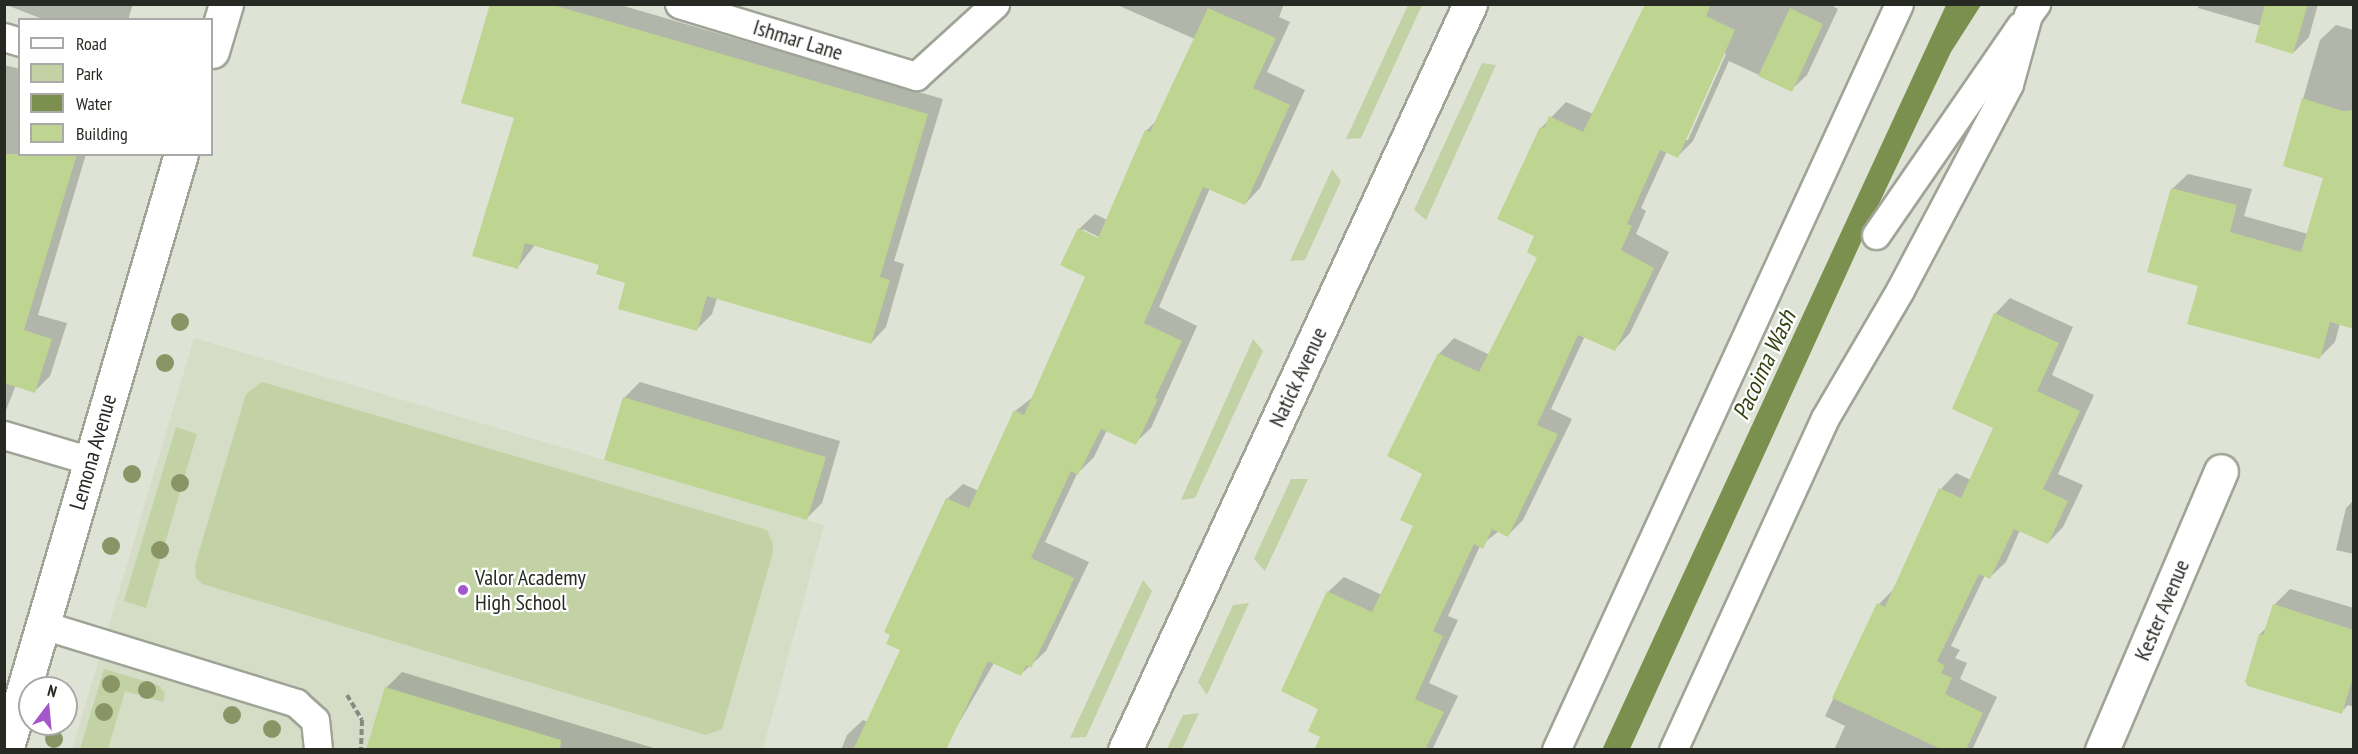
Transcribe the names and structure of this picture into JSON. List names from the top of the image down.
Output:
{
  "streets": {
    "street": ["Natick Avenue", "Lemona Avenue", "Kester Avenue"],
    "lane": ["Ishmar Lane"]
  },
  "water": ["Pacoima Wash"],
  "places": ["Valor Academy High School"],
  "legend": [
    "Road",
    "Park",
    "Water",
    "Building"
  ],
  "north": "top"
}
